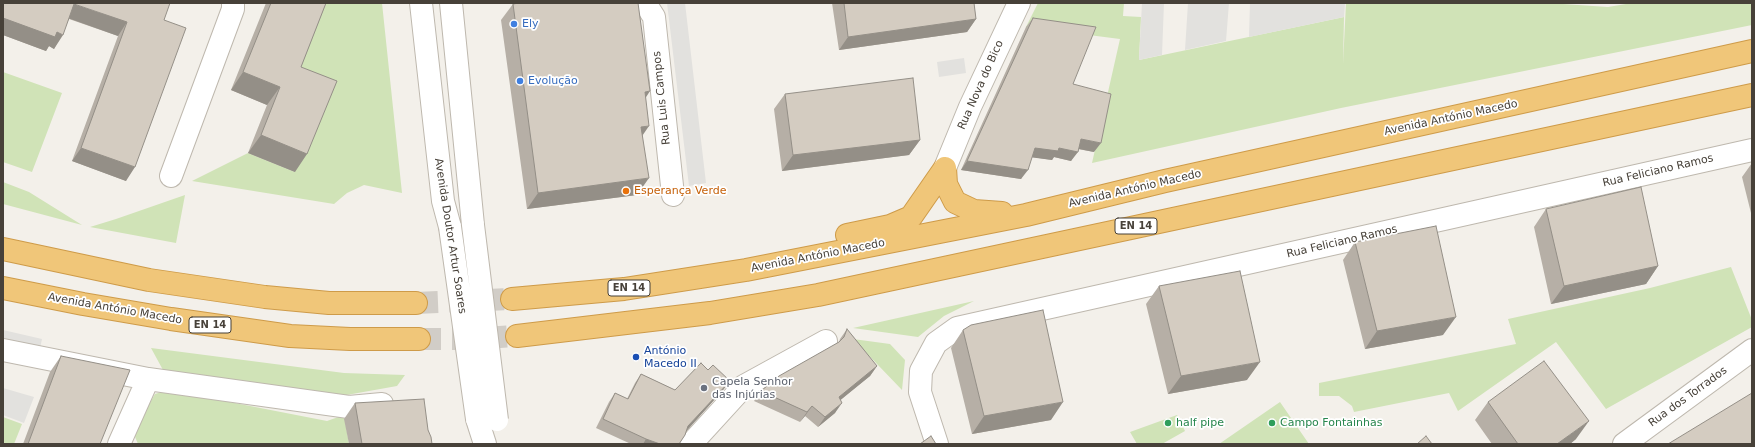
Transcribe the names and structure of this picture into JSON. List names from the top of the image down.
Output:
{
  "streets": {
    "highway": ["Avenida António Macedo", "EN 14"],
    "street": [
      "Rua Nova do Bico",
      "Rua Luis Campos",
      "Rua Feliciano Ramos",
      "Avenida Doutor Artur Soares",
      "Rua dos Torrados"
    ]
  },
  "places": [
    "Ely",
    "Evolução",
    "Esperança Verde",
    "António Macedo II",
    "Capela Senhor das Injúrias",
    "half pipe",
    "Campo Fontainhas"
  ]
}
